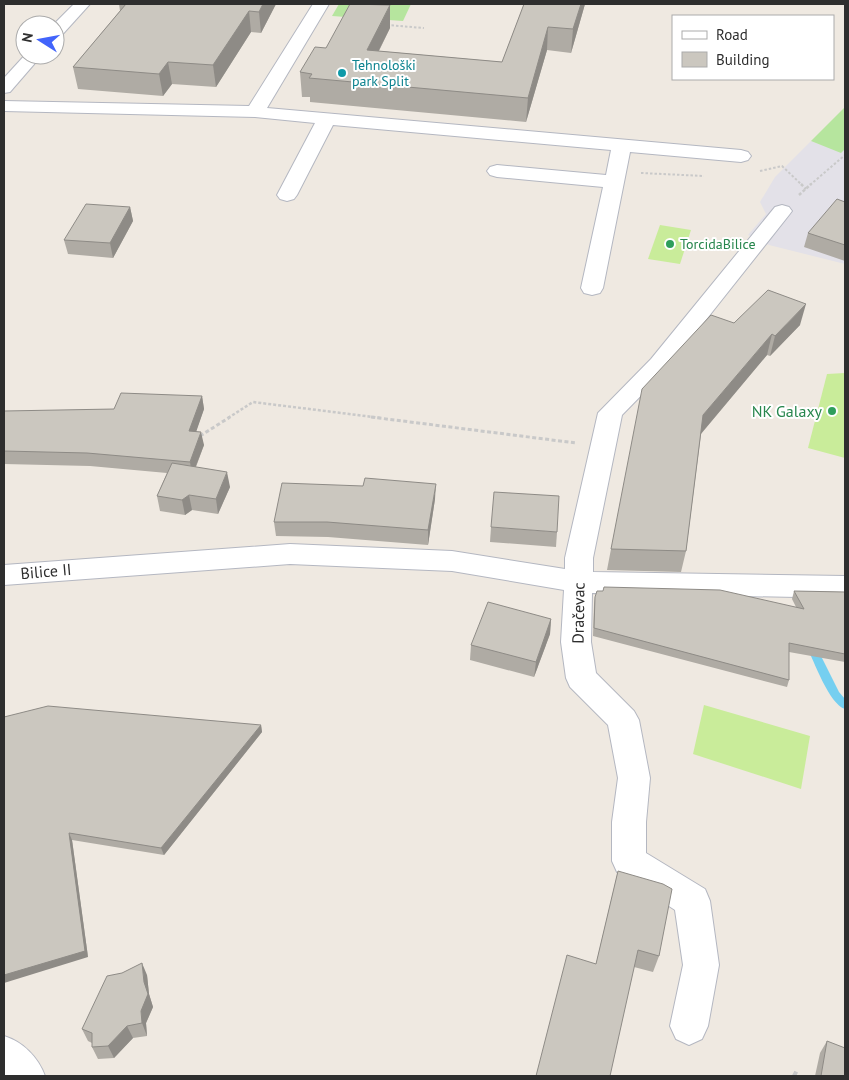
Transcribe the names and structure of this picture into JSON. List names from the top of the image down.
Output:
{
  "streets": {
    "street": ["Bilice II", "Dračevac"]
  },
  "crossings": [
    ["Bilice II", "Dračevac"]
  ],
  "places": ["Tehnološki park Split", "TorcidaBilice", "NK Galaxy"],
  "legend": ["Road", "Building"],
  "north": "left"
}
